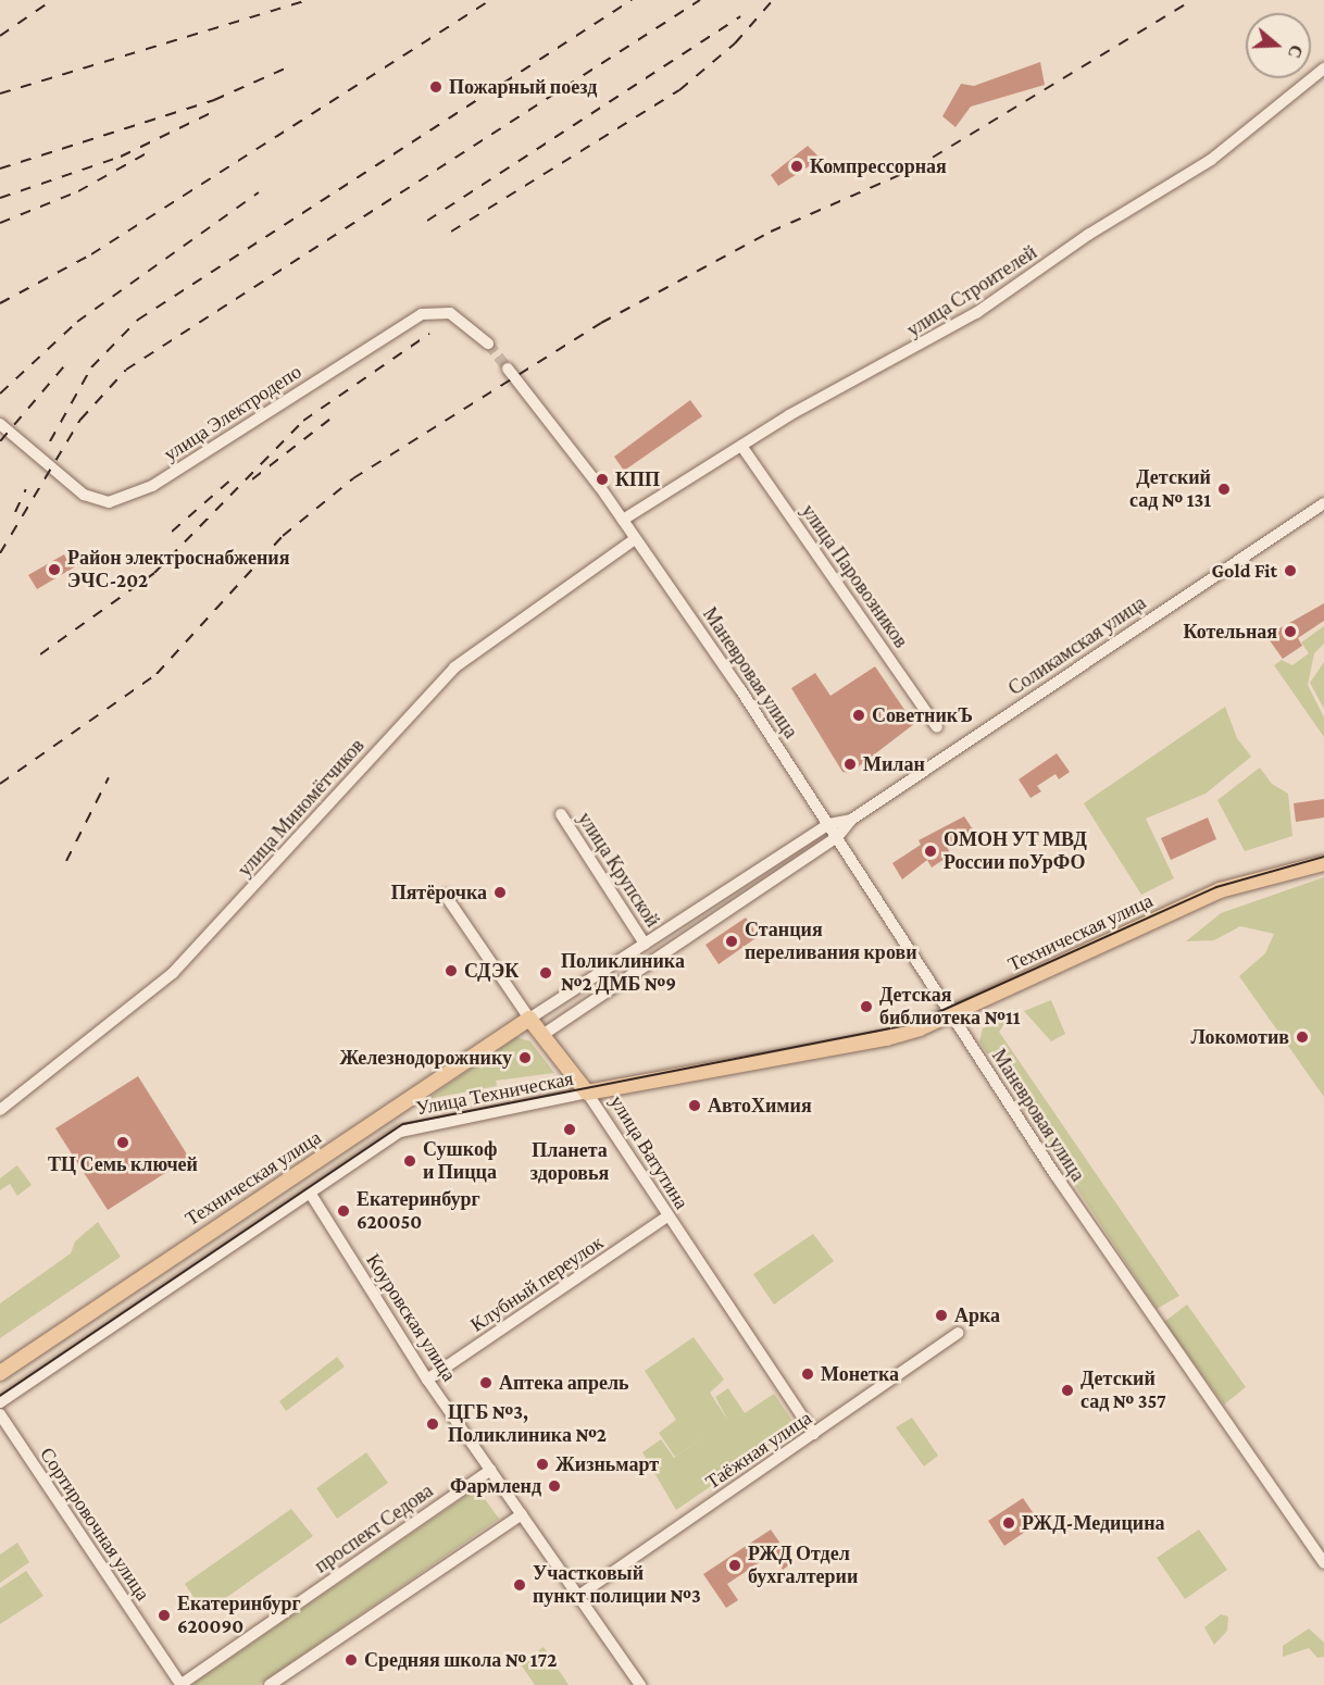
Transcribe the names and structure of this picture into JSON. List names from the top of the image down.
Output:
{
  "streets": {
    "main road": ["Техническая улица", "улица Ватутина"],
    "street": [
      "улица Строителей",
      "улица Электродепо",
      "улица Паровозников",
      "Соликамская улица",
      "Маневровая улица",
      "улица Миномётчиков",
      "улица Крупской",
      "Улица Техническая",
      "Клубный переулок",
      "Коуровская улица",
      "Таёжная улица",
      "Сортировочная улица",
      "проспект Седова"
    ]
  },
  "crossings": [
    ["улица Строителей", "улица Паровозников"],
    ["улица Строителей", "Маневровая улица"],
    ["Соликамская улица", "Маневровая улица"],
    ["Соликамская улица", "улица Крупской"],
    ["Соликамская улица", "Техническая улица"],
    ["Соликамская улица", "улица Ватутина"],
    ["Маневровая улица", "улица Миномётчиков"],
    ["Маневровая улица", "Техническая улица"],
    ["Техническая улица", "Улица Техническая"],
    ["Техническая улица", "улица Ватутина"],
    ["Улица Техническая", "улица Ватутина"],
    ["Улица Техническая", "Коуровская улица"],
    ["улица Ватутина", "Клубный переулок"],
    ["улица Ватутина", "Таёжная улица"],
    ["Клубный переулок", "Коуровская улица"],
    ["Коуровская улица", "Таёжная улица"],
    ["Коуровская улица", "проспект Седова"],
    ["Сортировочная улица", "проспект Седова"]
  ],
  "places": [
    "Пожарный поезд",
    "Компрессорная",
    "КПП",
    "Детский сад № 131",
    "Район электроснабжения ЭЧС-202",
    "Gold Fit",
    "Котельная",
    "СоветникЪ",
    "Милан",
    "ОМОН УТ МВД России поУрФО",
    "Пятёрочка",
    "Станция переливания крови",
    "СДЭК",
    "Поликлиника №2 ДМБ №9",
    "Детская библиотека №11",
    "Локомотив",
    "Железнодорожнику",
    "АвтоХимия",
    "Планета здоровья",
    "ТЦ Семь ключей",
    "Сушкоф и Пицца",
    "Екатеринбург 620050",
    "Арка",
    "Монетка",
    "Аптека апрель",
    "Детский сад № 357",
    "ЦГБ №3, Поликлиника №2",
    "Жизньмарт",
    "Фармленд",
    "РЖД-Медицина",
    "РЖД Отдел бухгалтерии",
    "Участковый пункт полиции №3",
    "Екатеринбург 620090",
    "Средняя школа № 172"
  ],
  "north": "right"
}
